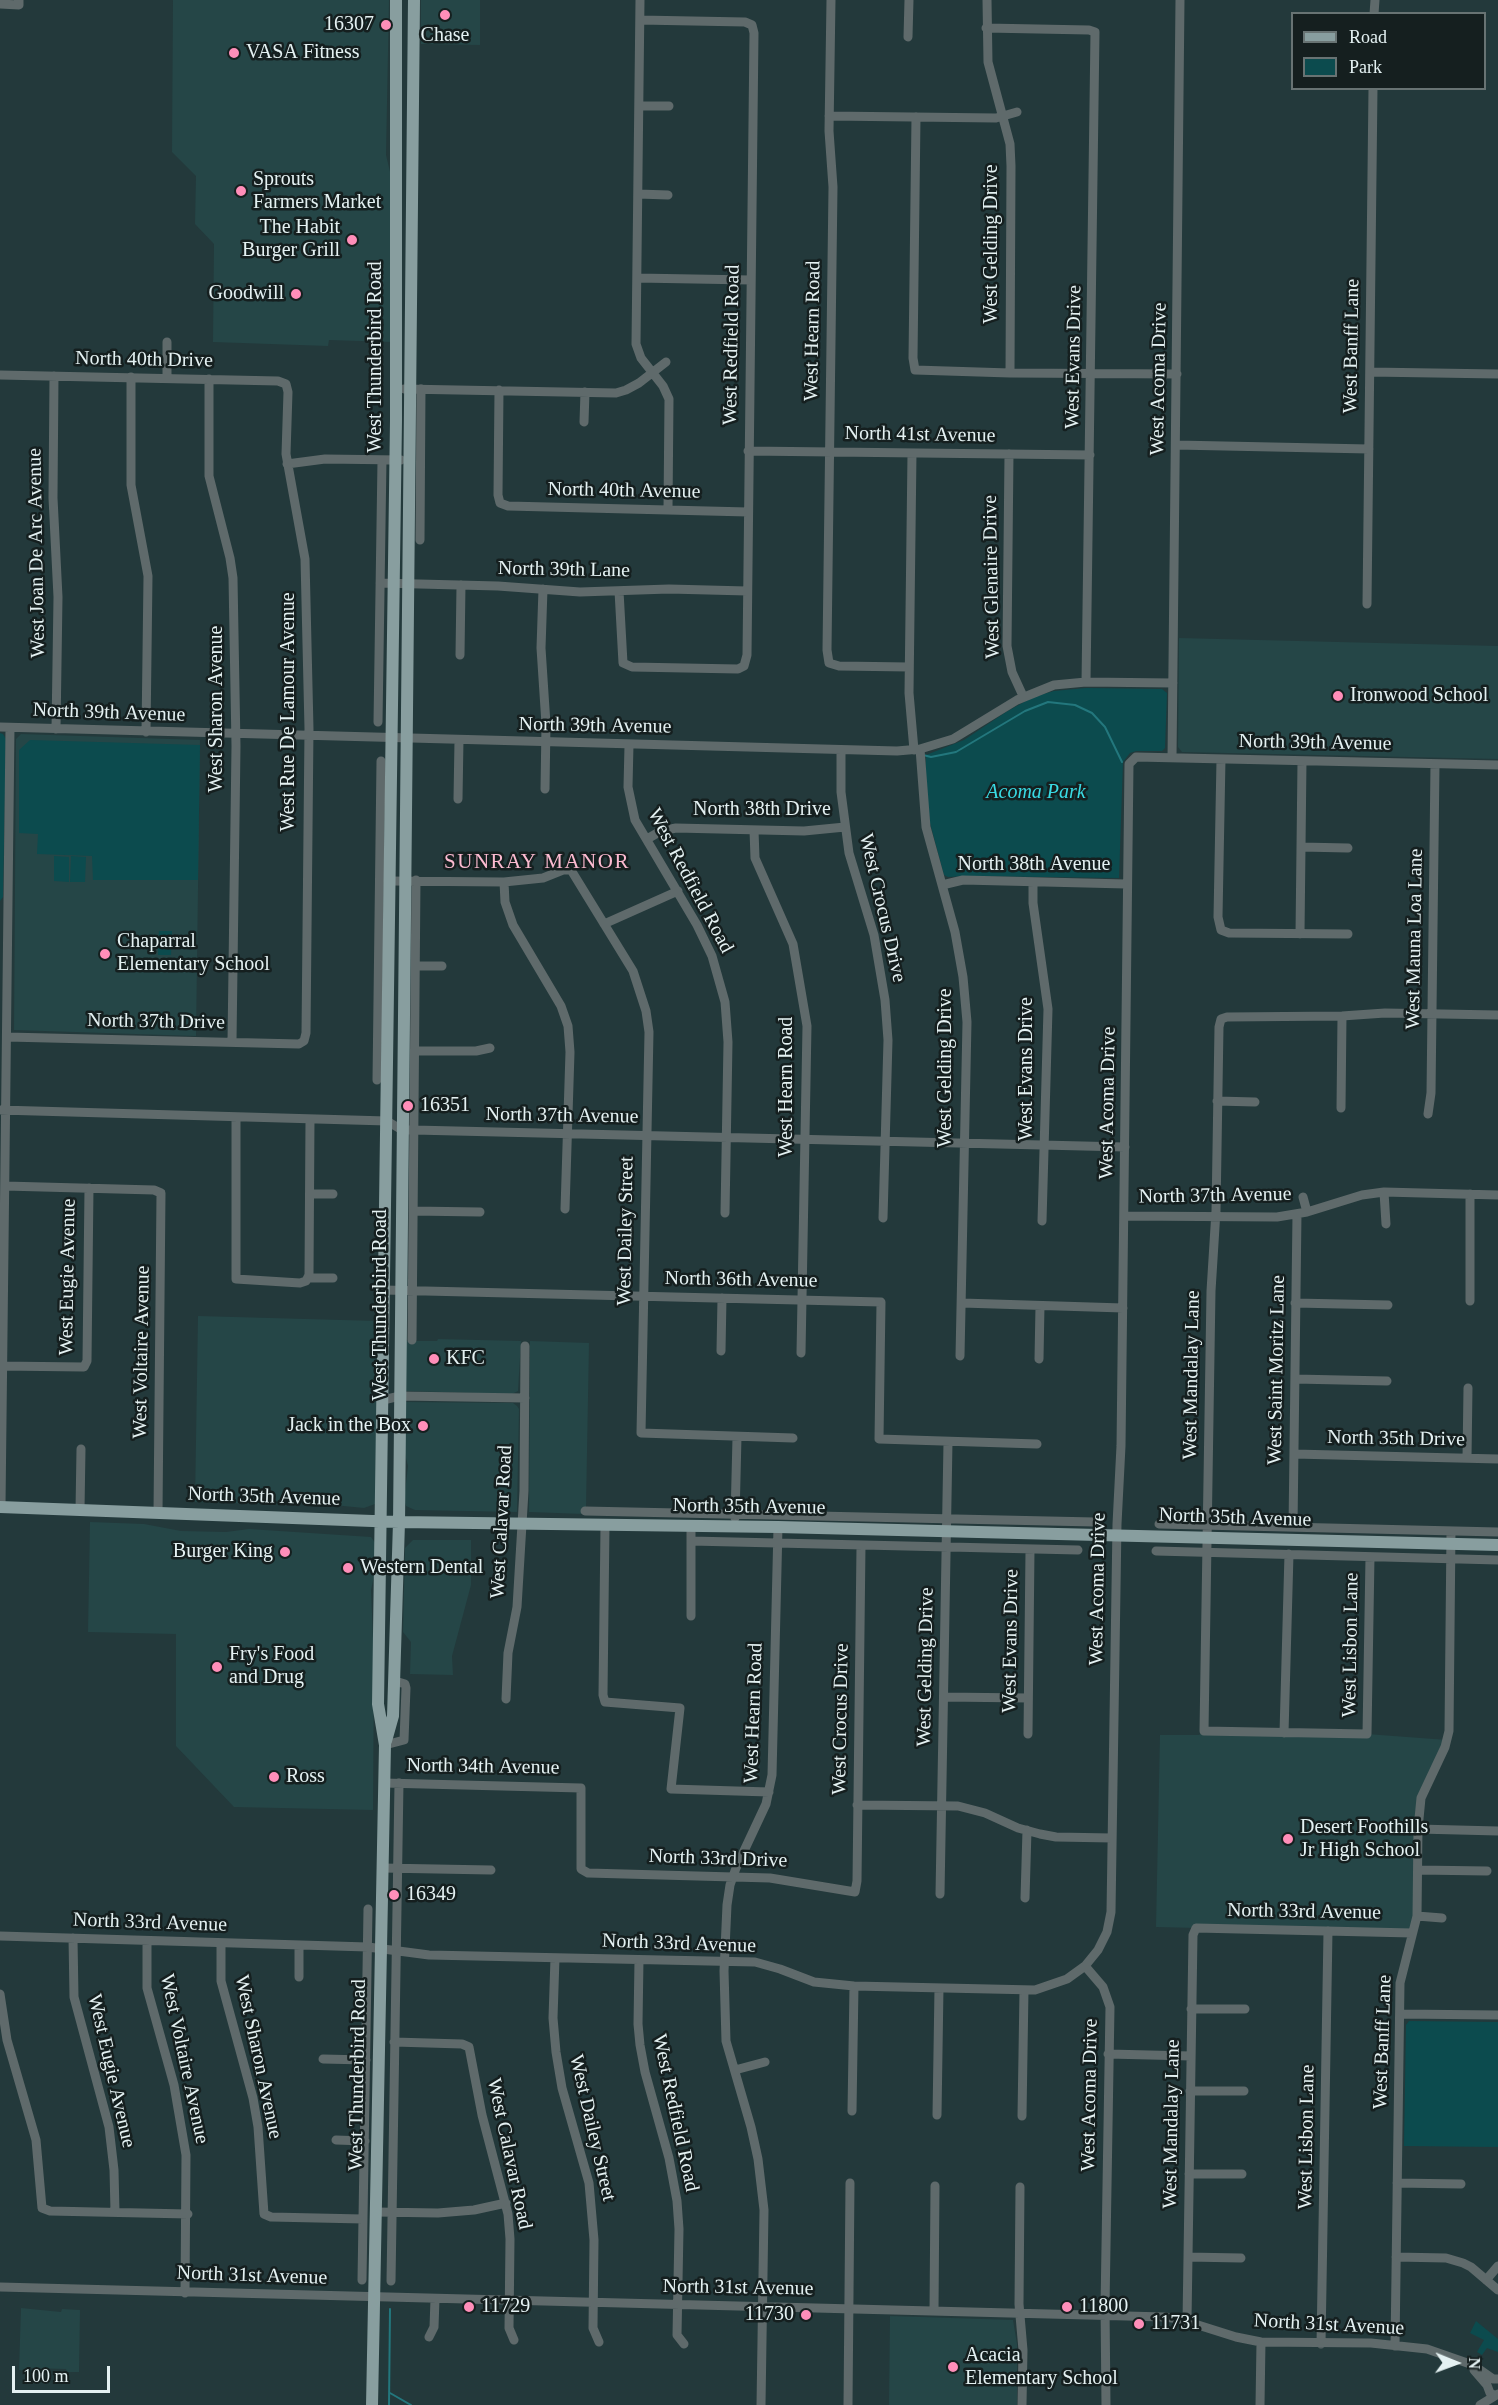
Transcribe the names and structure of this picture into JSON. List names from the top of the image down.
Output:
{
  "streets": {
    "main road": ["West Thunderbird Road", "North 35th Avenue"],
    "street": [
      "West Gelding Drive",
      "West Hearn Road",
      "West Redfield Road",
      "West Banff Lane",
      "West Evans Drive",
      "North 40th Drive",
      "West Acoma Drive",
      "North 41st Avenue",
      "North 40th Avenue",
      "West Joan De Arc Avenue",
      "North 39th Lane",
      "West Glenaire Drive",
      "West Sharon Avenue",
      "West Rue De Lamour Avenue",
      "North 39th Avenue",
      "North 38th Drive",
      "North 38th Avenue",
      "West Crocus Drive",
      "West Mauna Loa Lane",
      "North 37th Drive",
      "North 37th Avenue",
      "West Dailey Street",
      "West Eugie Avenue",
      "North 36th Avenue",
      "West Voltaire Avenue",
      "West Saint Moritz Lane",
      "West Mandalay Lane",
      "North 35th Drive",
      "West Calavar Road",
      "West Lisbon Lane",
      "North 34th Avenue",
      "North 33rd Drive",
      "North 33rd Avenue",
      "North 31st Avenue"
    ]
  },
  "crossings": [
    ["West Gelding Drive", "West Hearn Road"],
    ["West Gelding Drive", "West Evans Drive"],
    ["West Gelding Drive", "North 41st Avenue"],
    ["West Gelding Drive", "North 39th Avenue"],
    ["West Gelding Drive", "North 38th Avenue"],
    ["West Gelding Drive", "North 37th Avenue"],
    ["West Gelding Drive", "North 36th Avenue"],
    ["West Gelding Drive", "North 35th Avenue"],
    ["West Hearn Road", "North 41st Avenue"],
    ["West Hearn Road", "North 38th Drive"],
    ["West Hearn Road", "North 37th Avenue"],
    ["West Hearn Road", "North 36th Avenue"],
    ["West Hearn Road", "North 35th Avenue"],
    ["West Hearn Road", "North 33rd Drive"],
    ["West Hearn Road", "North 33rd Avenue"],
    ["West Hearn Road", "North 31st Avenue"],
    ["West Redfield Road", "North 41st Avenue"],
    ["West Redfield Road", "North 40th Avenue"],
    ["West Redfield Road", "North 39th Lane"],
    ["West Redfield Road", "North 39th Avenue"],
    ["West Redfield Road", "North 38th Drive"],
    ["West Redfield Road", "North 37th Avenue"],
    ["West Redfield Road", "North 33rd Avenue"],
    ["West Redfield Road", "North 31st Avenue"],
    ["West Banff Lane", "North 35th Avenue"],
    ["West Banff Lane", "North 33rd Avenue"],
    ["West Banff Lane", "North 31st Avenue"],
    ["West Thunderbird Road", "North 39th Lane"],
    ["West Thunderbird Road", "West Sharon Avenue"],
    ["West Thunderbird Road", "North 39th Avenue"],
    ["West Thunderbird Road", "North 37th Avenue"],
    ["West Thunderbird Road", "North 36th Avenue"],
    ["West Thunderbird Road", "North 35th Avenue"],
    ["West Thunderbird Road", "West Calavar Road"],
    ["West Thunderbird Road", "North 34th Avenue"],
    ["West Thunderbird Road", "North 33rd Avenue"],
    ["West Thunderbird Road", "North 31st Avenue"],
    ["West Evans Drive", "North 41st Avenue"],
    ["West Evans Drive", "North 39th Avenue"],
    ["West Evans Drive", "North 38th Avenue"],
    ["West Evans Drive", "North 37th Avenue"],
    ["West Evans Drive", "North 35th Avenue"],
    ["North 40th Drive", "West Joan De Arc Avenue"],
    ["North 40th Drive", "West Sharon Avenue"],
    ["North 40th Drive", "West Rue De Lamour Avenue"],
    ["West Acoma Drive", "North 39th Avenue"],
    ["West Acoma Drive", "North 38th Avenue"],
    ["West Acoma Drive", "North 37th Avenue"],
    ["West Acoma Drive", "North 35th Avenue"],
    ["West Acoma Drive", "North 33rd Avenue"],
    ["West Acoma Drive", "North 31st Avenue"],
    ["North 41st Avenue", "West Glenaire Drive"],
    ["West Joan De Arc Avenue", "North 39th Avenue"],
    ["West Glenaire Drive", "North 39th Avenue"],
    ["West Sharon Avenue", "North 39th Avenue"],
    ["West Sharon Avenue", "North 37th Drive"],
    ["West Sharon Avenue", "North 33rd Avenue"],
    ["West Rue De Lamour Avenue", "North 39th Avenue"],
    ["West Rue De Lamour Avenue", "North 37th Drive"],
    ["North 39th Avenue", "West Crocus Drive"],
    ["North 39th Avenue", "West Mauna Loa Lane"],
    ["North 38th Drive", "West Crocus Drive"],
    ["West Crocus Drive", "North 37th Avenue"],
    ["West Crocus Drive", "North 35th Avenue"],
    ["West Crocus Drive", "North 33rd Drive"],
    ["North 37th Avenue", "West Dailey Street"],
    ["North 37th Avenue", "West Saint Moritz Lane"],
    ["North 37th Avenue", "West Mandalay Lane"],
    ["West Dailey Street", "North 36th Avenue"],
    ["West Dailey Street", "North 33rd Avenue"],
    ["West Dailey Street", "North 31st Avenue"],
    ["West Eugie Avenue", "West Voltaire Avenue"],
    ["West Eugie Avenue", "North 33rd Avenue"],
    ["West Voltaire Avenue", "North 35th Avenue"],
    ["West Voltaire Avenue", "North 33rd Avenue"],
    ["West Voltaire Avenue", "North 31st Avenue"],
    ["West Saint Moritz Lane", "North 35th Drive"],
    ["West Saint Moritz Lane", "North 35th Avenue"],
    ["West Mandalay Lane", "North 35th Avenue"],
    ["West Mandalay Lane", "West Lisbon Lane"],
    ["West Mandalay Lane", "North 33rd Avenue"],
    ["West Mandalay Lane", "North 31st Avenue"],
    ["North 35th Avenue", "West Calavar Road"],
    ["North 35th Avenue", "West Lisbon Lane"],
    ["West Calavar Road", "North 31st Avenue"],
    ["West Lisbon Lane", "North 33rd Avenue"],
    ["West Lisbon Lane", "North 31st Avenue"],
    ["North 34th Avenue", "North 33rd Drive"]
  ],
  "districts": ["SUNRAY MANOR"],
  "parks": ["Acoma Park"],
  "places": [
    "Chase",
    "16307",
    "VASA Fitness",
    "Sprouts Farmers Market",
    "The Habit Burger Grill",
    "Goodwill",
    "Ironwood School",
    "Chaparral Elementary School",
    "16351",
    "KFC",
    "Jack in the Box",
    "Burger King",
    "Western Dental",
    "Fry's Food and Drug",
    "Ross",
    "Desert Foothills Jr High School",
    "16349",
    "11729",
    "11800",
    "11730",
    "11731",
    "Acacia Elementary School"
  ],
  "legend": ["Road", "Park"],
  "scale_bar": "100 m",
  "north": "right"
}
